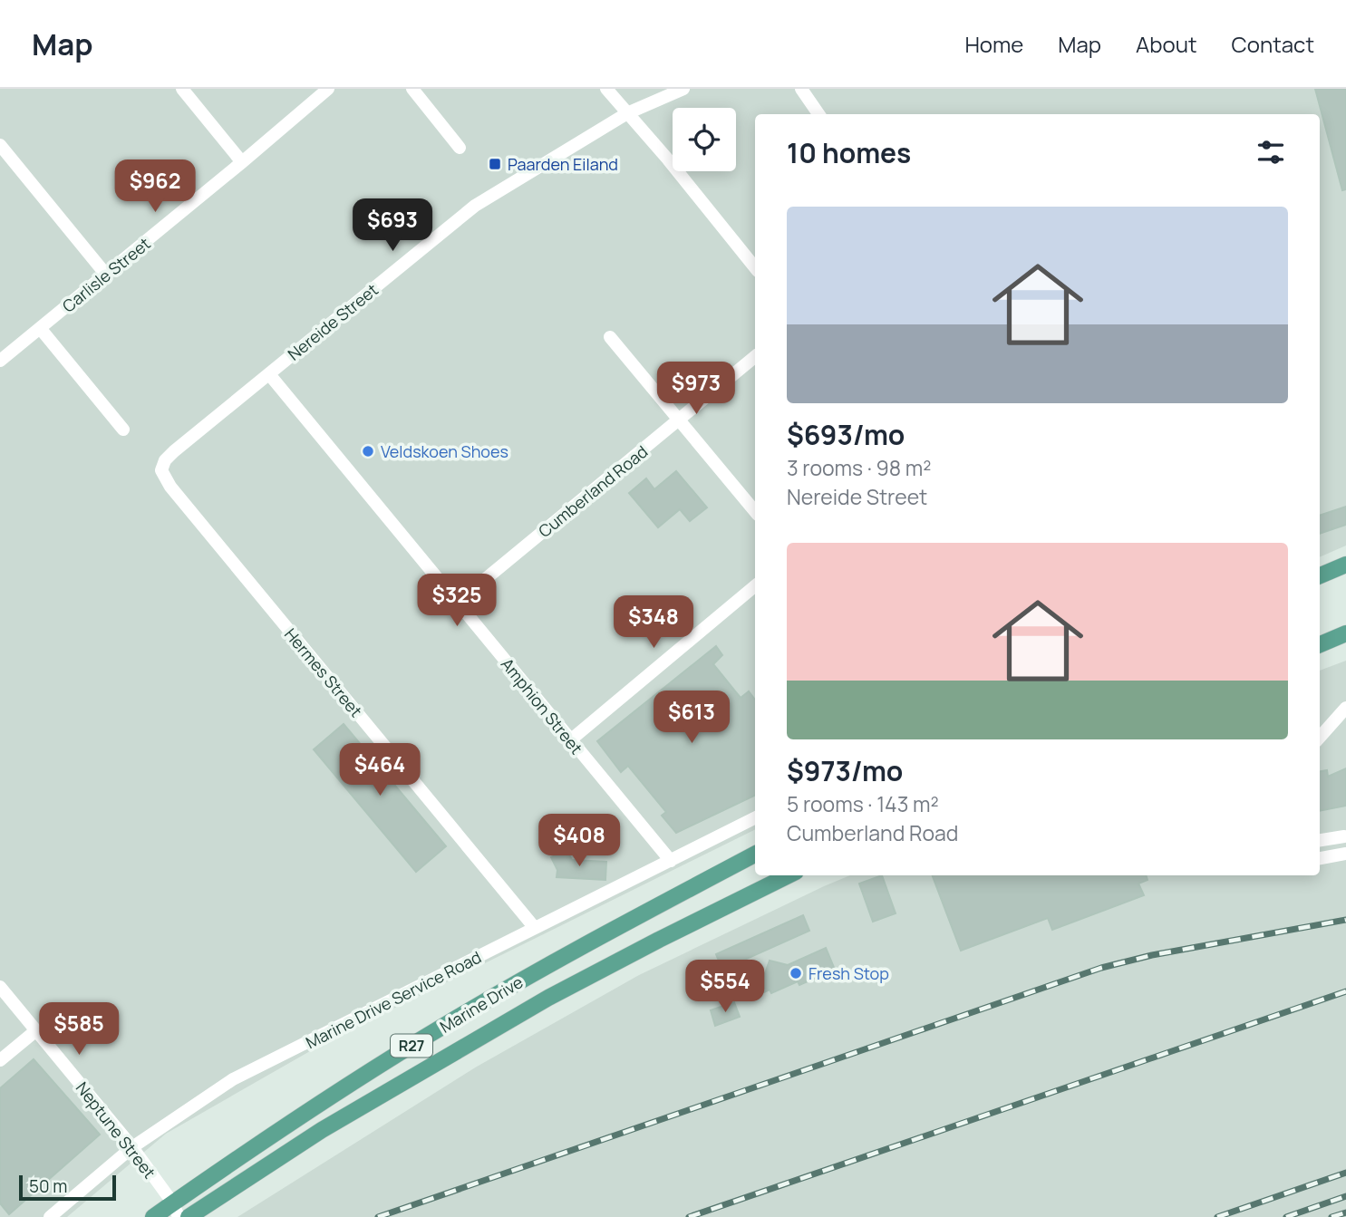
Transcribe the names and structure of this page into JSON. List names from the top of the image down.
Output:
{
  "streets": {
    "main road": ["Marine Drive", "R27"],
    "street": [
      "Carlisle Street",
      "Nereide Street",
      "Cumberland Road",
      "Hermes Street",
      "Amphion Street",
      "Marine Drive Service Road",
      "Neptune Street"
    ]
  },
  "crossings": [
    ["Nereide Street", "Hermes Street"],
    ["Nereide Street", "Amphion Street"],
    ["Cumberland Road", "Amphion Street"],
    ["Hermes Street", "Marine Drive Service Road"],
    ["Amphion Street", "Marine Drive Service Road"],
    ["Marine Drive Service Road", "Neptune Street"],
    ["Marine Drive", "Neptune Street"]
  ],
  "places": {
    "transit": ["Paarden Eiland"],
    "other": ["Veldskoen Shoes", "Fresh Stop"]
  },
  "scale_bar": "50 m",
  "page": {
    "header": "Map",
    "nav": [
      "Home",
      "Map",
      "About",
      "Contact"
    ],
    "heading": "10 homes",
    "price": [
      "$962",
      "$693",
      "$973",
      "$325",
      "$348",
      "$613",
      "$464",
      "$408",
      "$554",
      "$585"
    ],
    "list": [
      {
        "name": "$693/mo",
        "note": "3 rooms · 98 m² · Nereide Street"
      },
      {
        "name": "$973/mo",
        "note": "5 rooms · 143 m² · Cumberland Road"
      }
    ],
    "scale": "50 m"
  }
}
